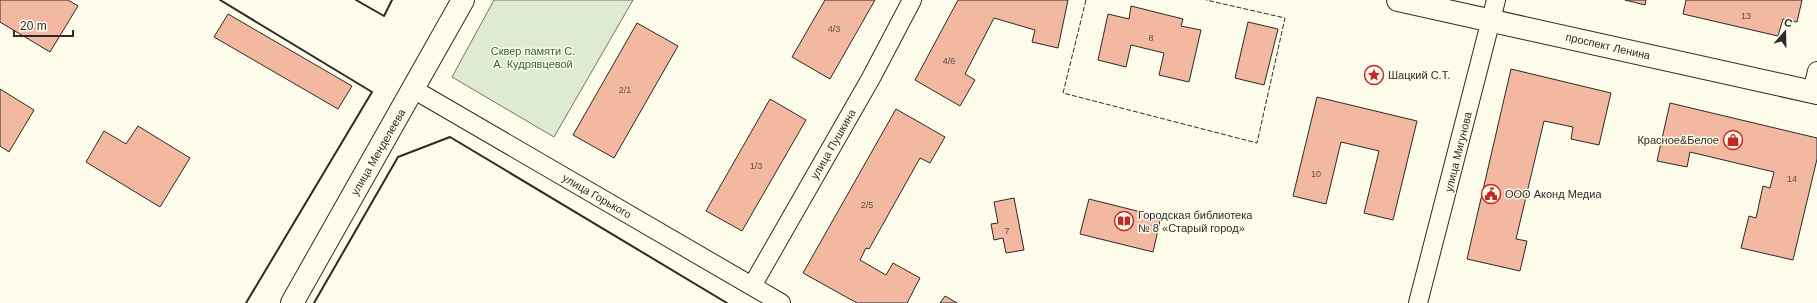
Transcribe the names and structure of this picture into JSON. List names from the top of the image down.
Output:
{
  "streets": {
    "main road": ["проспект Ленина", "улица Менделеева"],
    "street": ["улица Пушкина", "улица Мигунова", "улица Горького"]
  },
  "crossings": [
    ["проспект Ленина", "улица Мигунова"],
    ["улица Пушкина", "улица Горького"],
    ["улица Менделеева", "улица Горького"]
  ],
  "parks": ["Сквер памяти С. А. Кудрявцевой"],
  "places": {
    "place": ["Шацкий С.Т."],
    "shop": ["Красное&Белое"],
    "public building": ["ООО Аконд Медиа"],
    "library": ["Городская библиотека № 8 «Старый город»"]
  },
  "house_numbers": [
    "13",
    "4/3",
    "8",
    "4/6",
    "2/1",
    "1/3",
    "10",
    "14",
    "2/5",
    "7"
  ],
  "scale_bar": "20 m",
  "north": "top"
}
